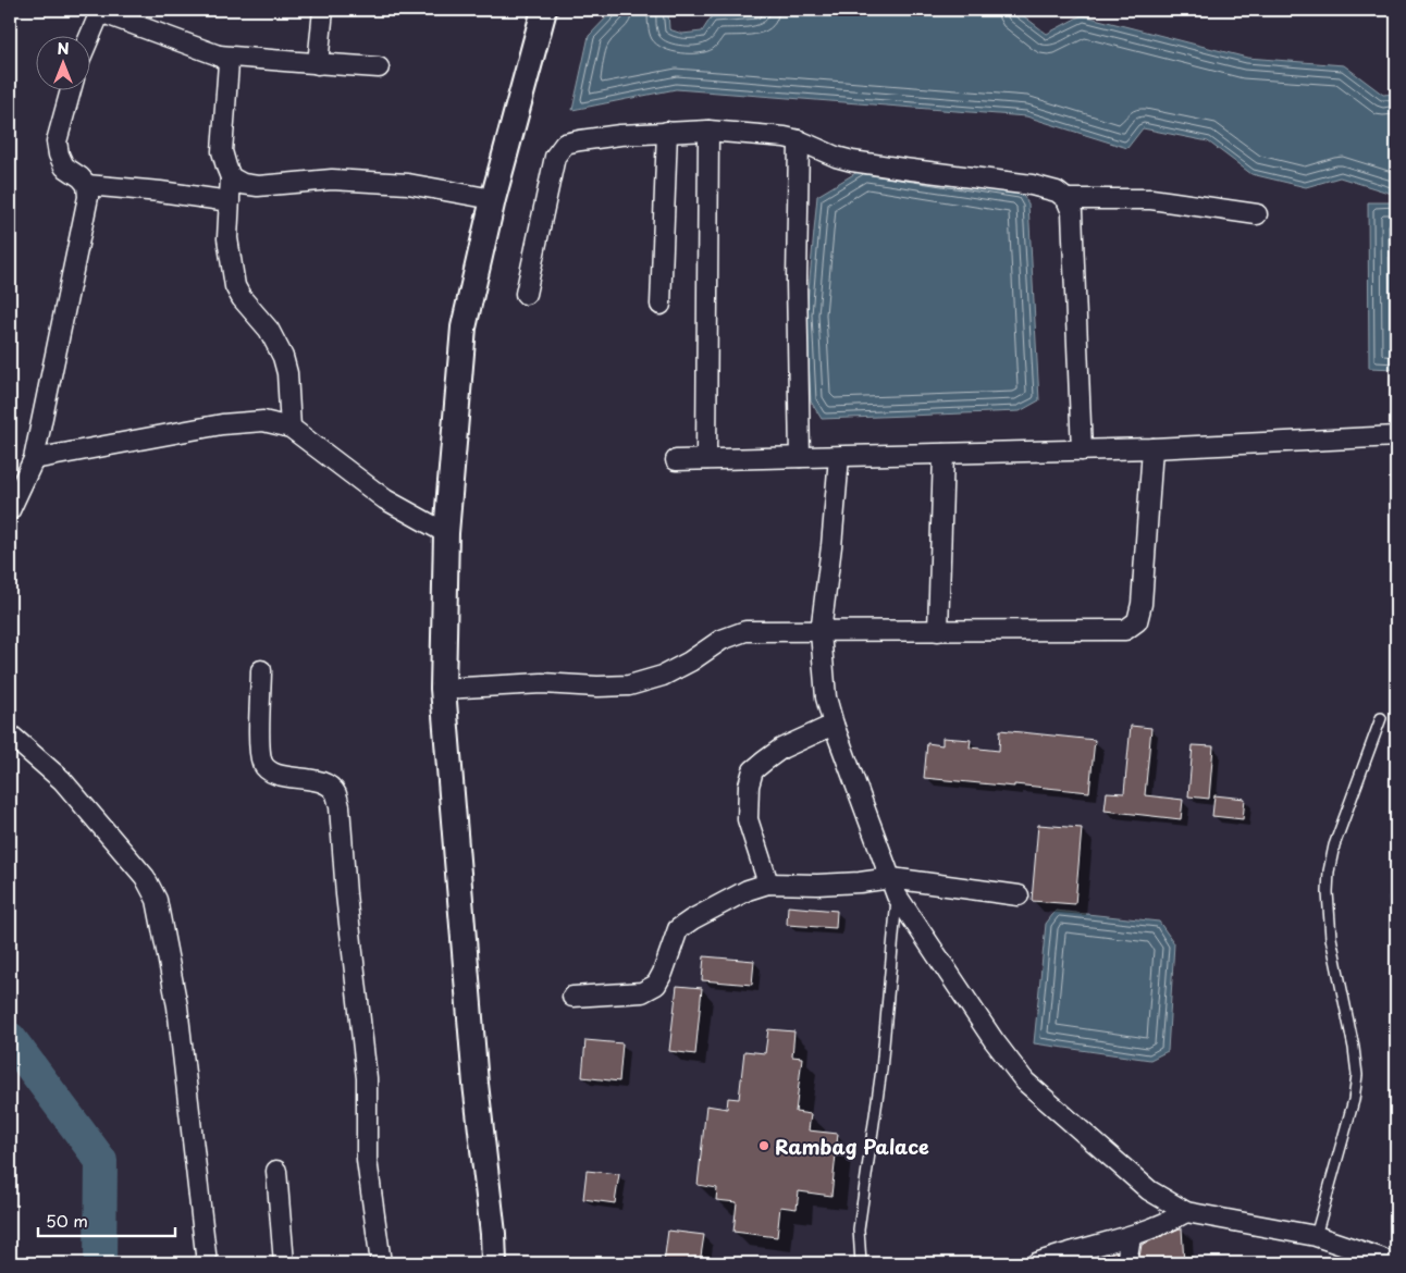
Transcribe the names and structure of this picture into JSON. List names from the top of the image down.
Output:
{
  "places": ["Rambag Palace"],
  "scale_bar": "50 m",
  "north": "top"
}
